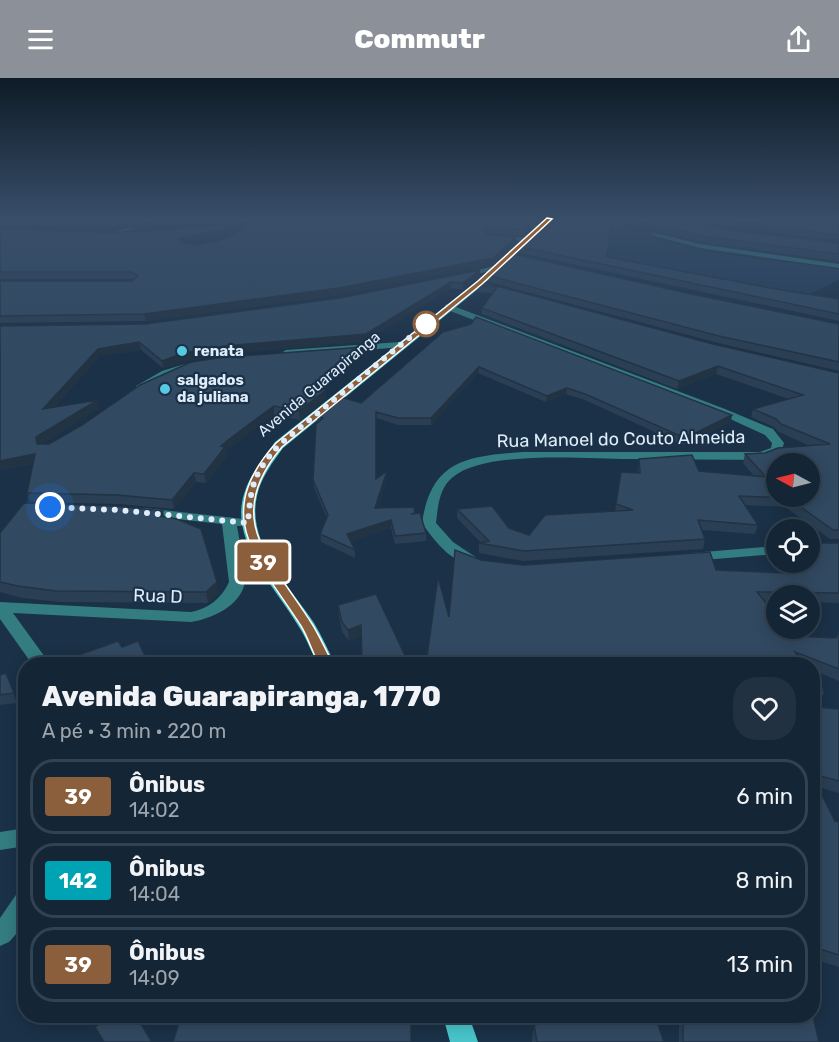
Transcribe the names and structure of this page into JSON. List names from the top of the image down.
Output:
{
  "streets": {
    "main road": ["Avenida Guarapiranga"],
    "street": ["Rua Manoel do Couto Almeida", "Rua D"]
  },
  "crossings": [
    ["Avenida Guarapiranga", "Rua Manoel do Couto Almeida"]
  ],
  "places": ["renata", "salgados da juliana"],
  "lines": ["bus line 39"],
  "north": "left",
  "page": {
    "header": "Commutr",
    "on_map": "39",
    "heading": ["Avenida Guarapiranga, 1770", "A pé · 3 min · 220 m"],
    "list": [
      {
        "mark": "39",
        "name": "Ônibus",
        "note": "14:02",
        "value": "6 min"
      },
      {
        "mark": "142",
        "name": "Ônibus",
        "note": "14:04",
        "value": "8 min"
      },
      {
        "mark": "39",
        "name": "Ônibus",
        "note": "14:09",
        "value": "13 min"
      }
    ]
  }
}
